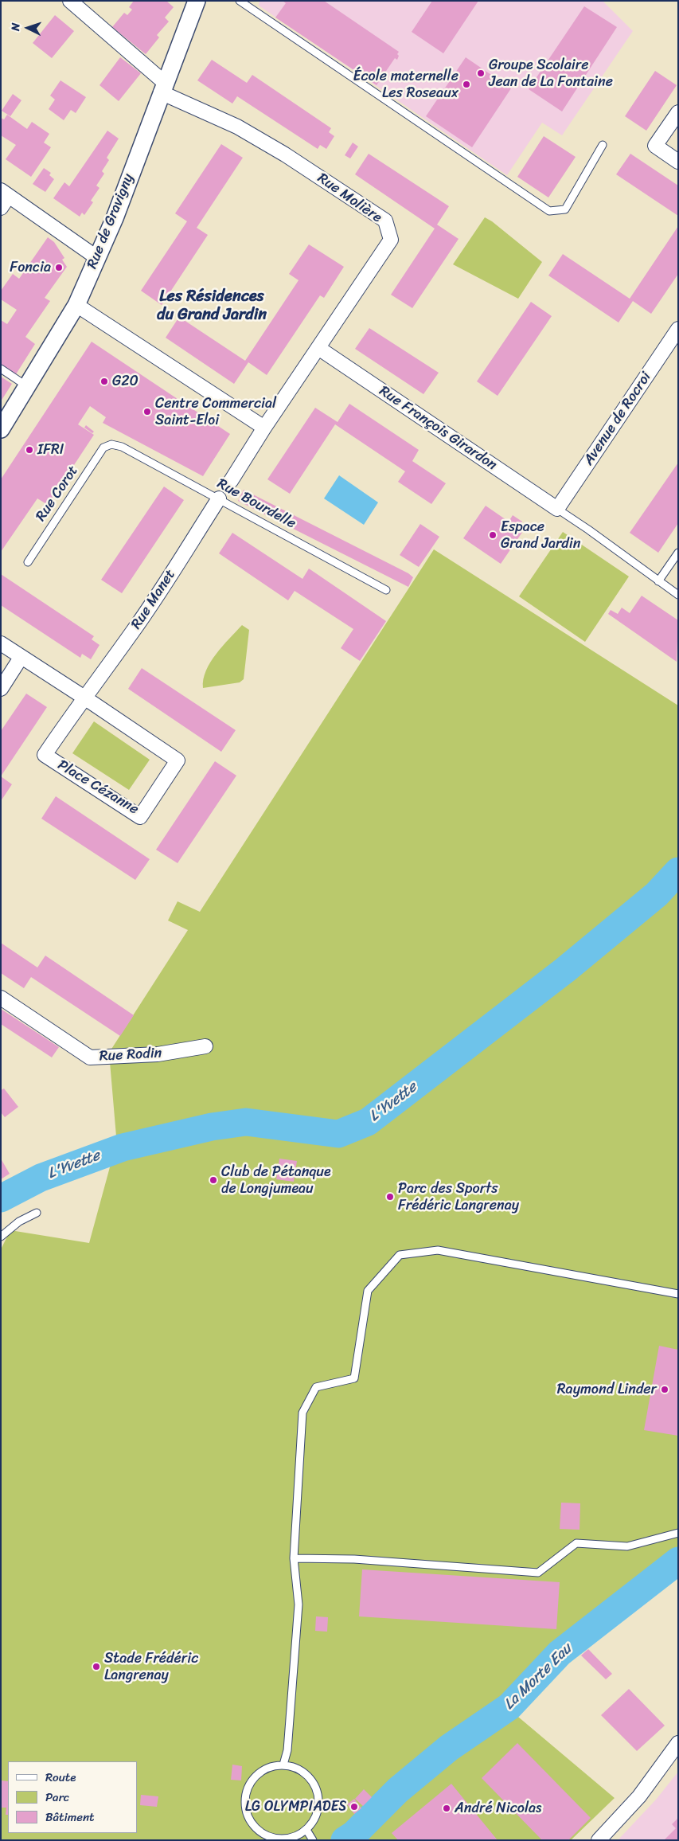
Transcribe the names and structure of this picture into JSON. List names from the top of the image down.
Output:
{
  "streets": {
    "street": [
      "Rue Molière",
      "Rue de Gravigny",
      "Avenue de Rocroi",
      "Rue François Girardon",
      "Rue Manet",
      "Place Cézanne",
      "Rue Rodin"
    ],
    "lane": ["Rue Corot", "Rue Bourdelle"]
  },
  "crossings": [
    ["Rue Molière", "Rue de Gravigny"],
    ["Rue Molière", "Rue François Girardon"],
    ["Avenue de Rocroi", "Rue François Girardon"],
    ["Rue Corot", "Rue Bourdelle"],
    ["Rue Bourdelle", "Rue Manet"],
    ["Rue Manet", "Place Cézanne"]
  ],
  "districts": ["Les Résidences du Grand Jardin"],
  "water": ["L'Yvette", "La Morte Eau"],
  "places": [
    "Groupe Scolaire Jean de La Fontaine",
    "École maternelle Les Roseaux",
    "Foncia",
    "G20",
    "Centre Commercial Saint-Eloi",
    "IFRI",
    "Espace Grand Jardin",
    "Club de Pétanque de Longjumeau",
    "Parc des Sports Frédéric Langrenay",
    "Raymond Linder",
    "Stade Frédéric Langrenay",
    "LG OLYMPIADES",
    "André Nicolas"
  ],
  "legend": ["Route", "Parc", "Bâtiment"],
  "north": "left"
}
